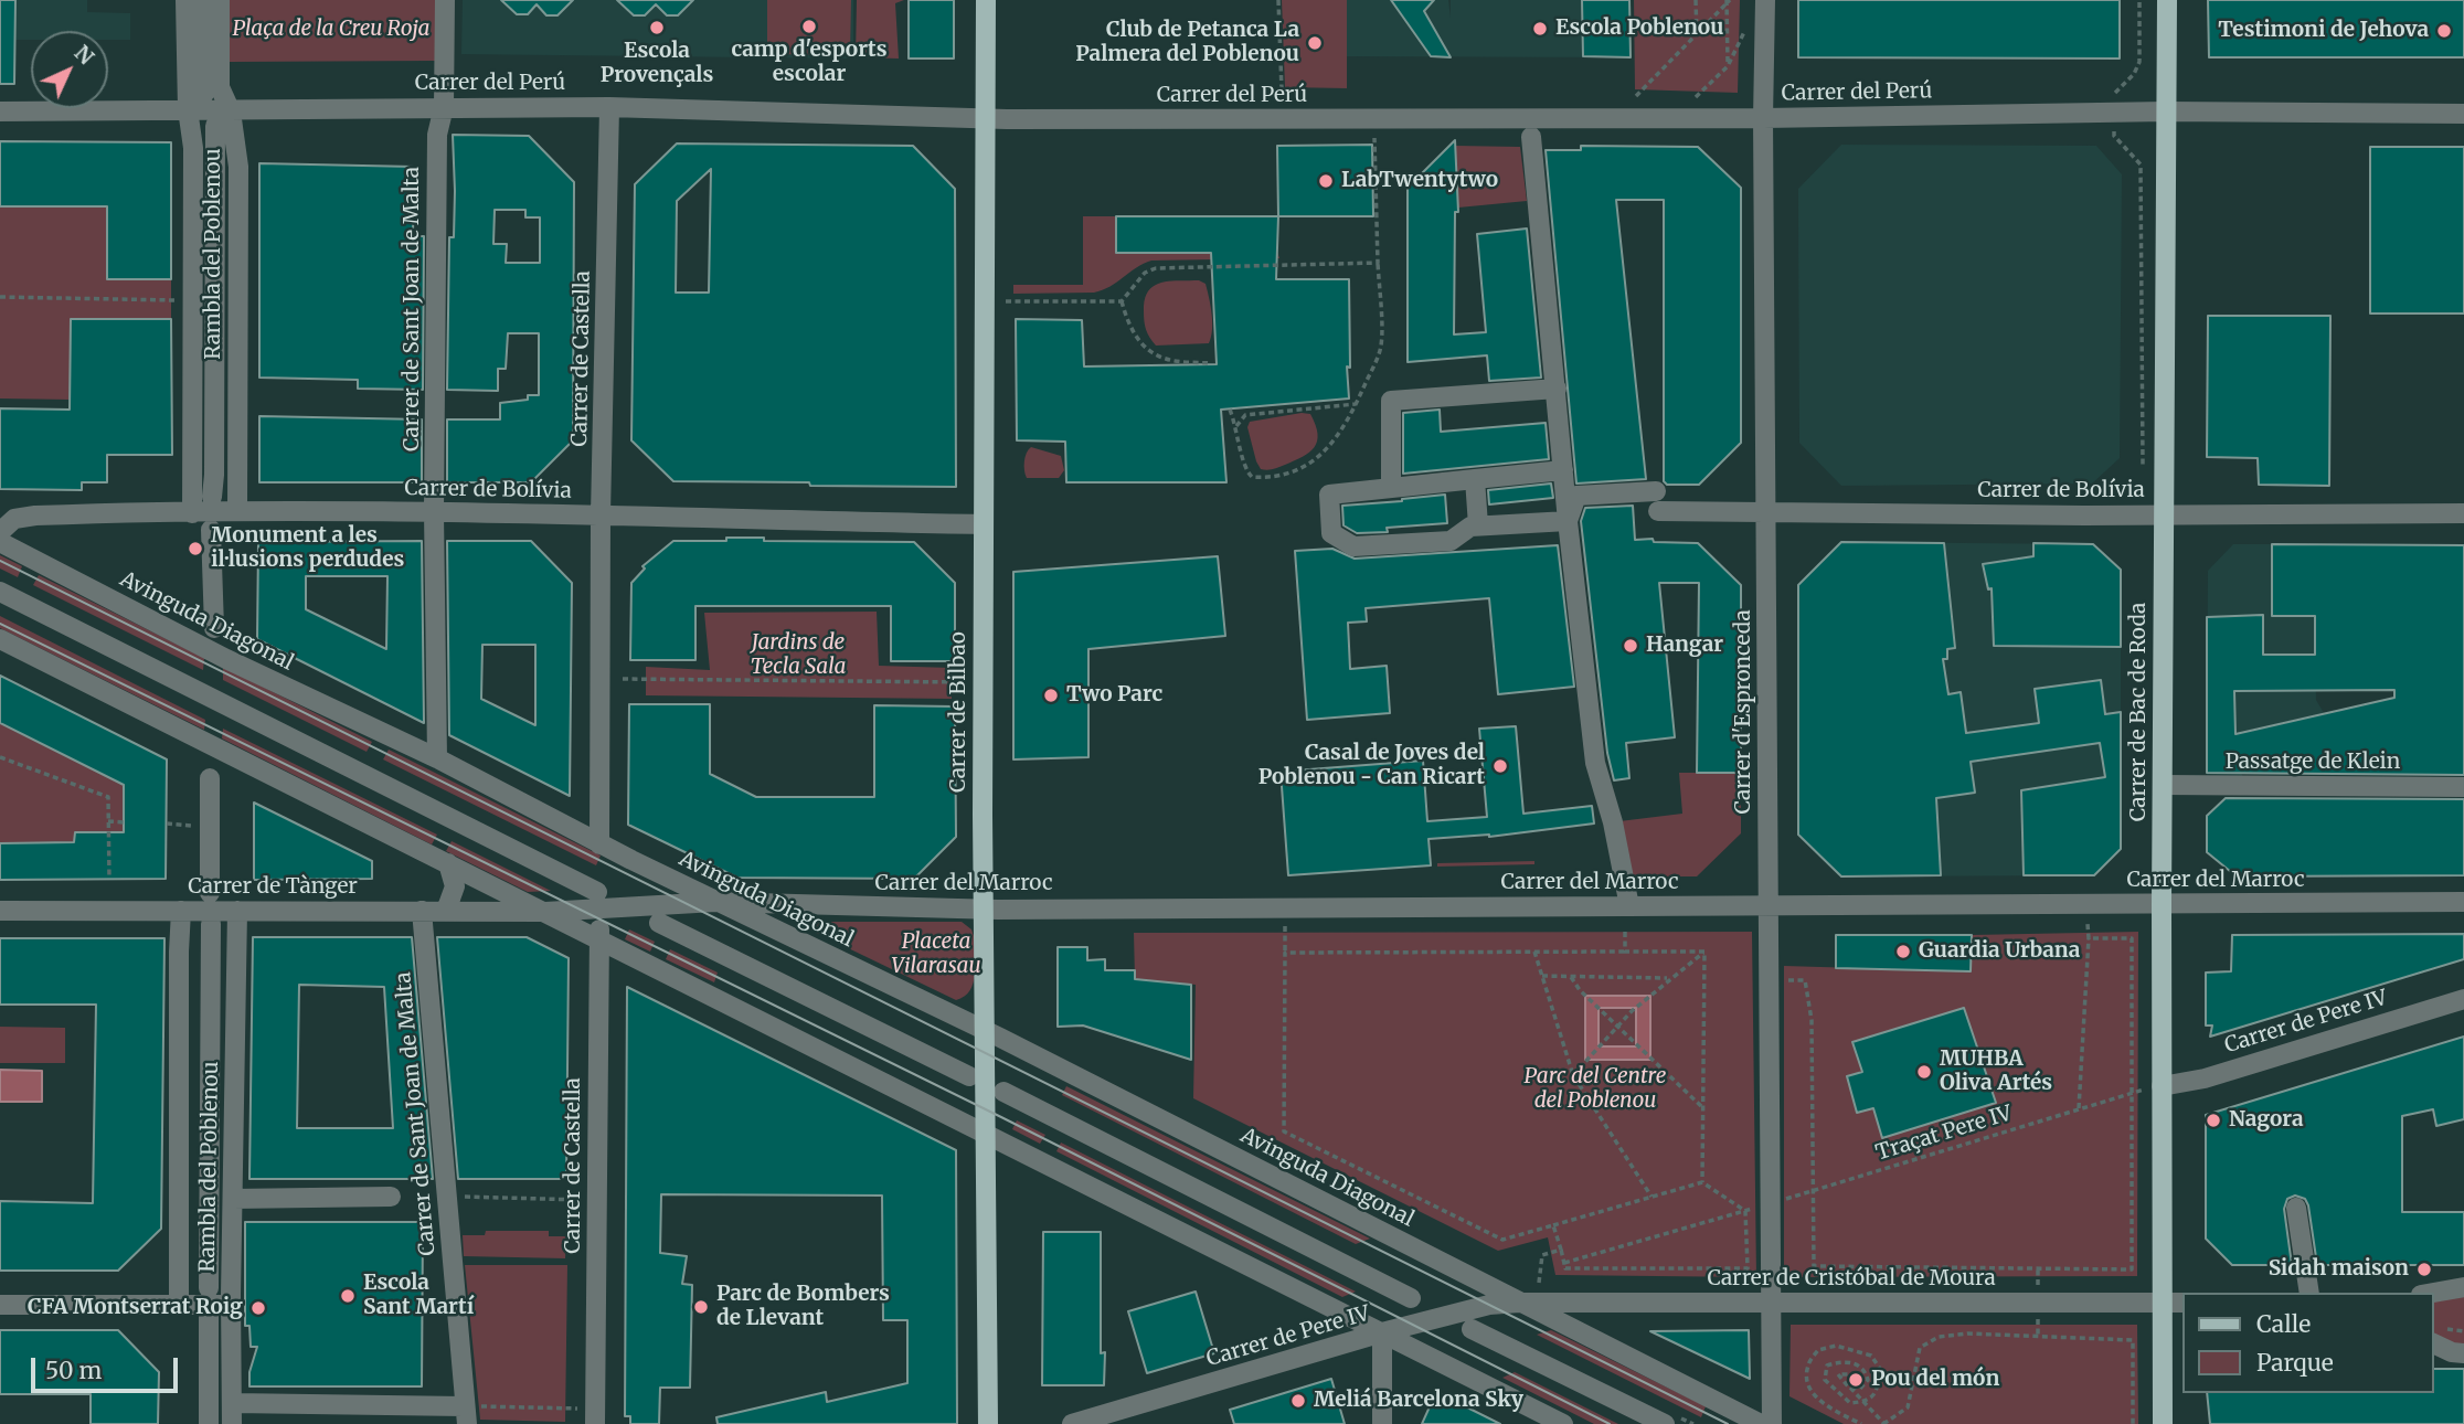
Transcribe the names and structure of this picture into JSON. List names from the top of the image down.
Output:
{
  "streets": {
    "main road": ["Carrer de Bilbao", "Carrer de Bac de Roda"],
    "street": [
      "Carrer del Perú",
      "Rambla del Poblenou",
      "Carrer de Sant Joan de Malta",
      "Carrer de Castella",
      "Carrer de Bolívia",
      "Avinguda Diagonal",
      "Carrer d'Espronceda",
      "Passatge de Klein",
      "Carrer del Marroc",
      "Carrer de Tànger",
      "Carrer de Pere IV",
      "Carrer de Cristóbal de Moura"
    ],
    "path": ["Traçat Pere IV"]
  },
  "crossings": [
    ["Carrer del Perú", "Rambla del Poblenou"],
    ["Carrer del Perú", "Carrer de Sant Joan de Malta"],
    ["Carrer del Perú", "Carrer de Castella"],
    ["Carrer del Perú", "Carrer de Bilbao"],
    ["Carrer del Perú", "Carrer d'Espronceda"],
    ["Carrer del Perú", "Carrer de Bac de Roda"],
    ["Rambla del Poblenou", "Carrer de Bolívia"],
    ["Rambla del Poblenou", "Carrer de Tànger"],
    ["Carrer de Sant Joan de Malta", "Carrer de Bolívia"],
    ["Carrer de Sant Joan de Malta", "Avinguda Diagonal"],
    ["Carrer de Sant Joan de Malta", "Carrer de Tànger"],
    ["Carrer de Castella", "Carrer de Bolívia"],
    ["Carrer de Castella", "Avinguda Diagonal"],
    ["Carrer de Castella", "Carrer del Marroc"],
    ["Carrer de Castella", "Carrer de Tànger"],
    ["Carrer de Bolívia", "Carrer de Bilbao"],
    ["Carrer de Bolívia", "Carrer d'Espronceda"],
    ["Carrer de Bolívia", "Carrer de Bac de Roda"],
    ["Avinguda Diagonal", "Carrer de Bilbao"],
    ["Avinguda Diagonal", "Carrer del Marroc"],
    ["Avinguda Diagonal", "Carrer de Pere IV"],
    ["Avinguda Diagonal", "Carrer de Cristóbal de Moura"],
    ["Carrer de Bilbao", "Carrer del Marroc"],
    ["Carrer d'Espronceda", "Carrer del Marroc"],
    ["Carrer d'Espronceda", "Carrer de Cristóbal de Moura"],
    ["Carrer de Bac de Roda", "Passatge de Klein"],
    ["Carrer de Bac de Roda", "Carrer del Marroc"],
    ["Carrer de Bac de Roda", "Carrer de Pere IV"],
    ["Carrer de Bac de Roda", "Traçat Pere IV"],
    ["Carrer de Bac de Roda", "Carrer de Cristóbal de Moura"],
    ["Carrer del Marroc", "Carrer de Tànger"],
    ["Carrer de Pere IV", "Traçat Pere IV"],
    ["Carrer de Pere IV", "Carrer de Cristóbal de Moura"]
  ],
  "parks": [
    "Plaça de la Creu Roja",
    "Jardins de Tecla Sala",
    "Placeta Vilarasau",
    "Parc del Centre del Poblenou"
  ],
  "places": [
    "camp d'esports escolar",
    "Escola Provençals",
    "Escola Poblenou",
    "Testimoni de Jehova",
    "Club de Petanca La Palmera del Poblenou",
    "LabTwentytwo",
    "Monument a les il·lusions perdudes",
    "Hangar",
    "Two Parc",
    "Casal de Joves del Poblenou - Can Ricart",
    "Guardia Urbana",
    "MUHBA Oliva Artés",
    "Nagora",
    "Sidah maison",
    "Escola Sant Martí",
    "Parc de Bombers de Llevant",
    "CFA Montserrat Roig",
    "Pou del món",
    "Meliá Barcelona Sky"
  ],
  "legend": ["Calle", "Parque"],
  "scale_bar": "50 m",
  "north": "top right"
}
